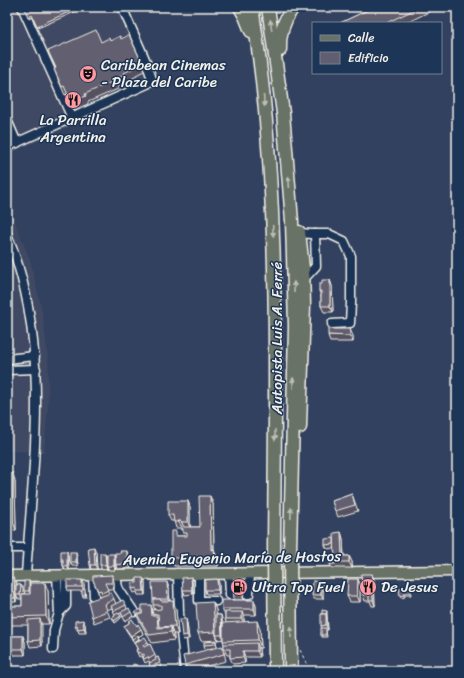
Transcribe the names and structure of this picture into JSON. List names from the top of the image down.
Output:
{
  "streets": {
    "highway": ["Autopista Luis A. Ferré"],
    "main road": ["Avenida Eugenio María de Hostos"]
  },
  "places": {
    "theatre": ["Caribbean Cinemas - Plaza del Caribe"],
    "restaurant": ["La Parrilla Argentina", "De Jesus"],
    "fuel station": ["Ultra Top Fuel"]
  },
  "legend": ["Calle", "Edificio"]
}
